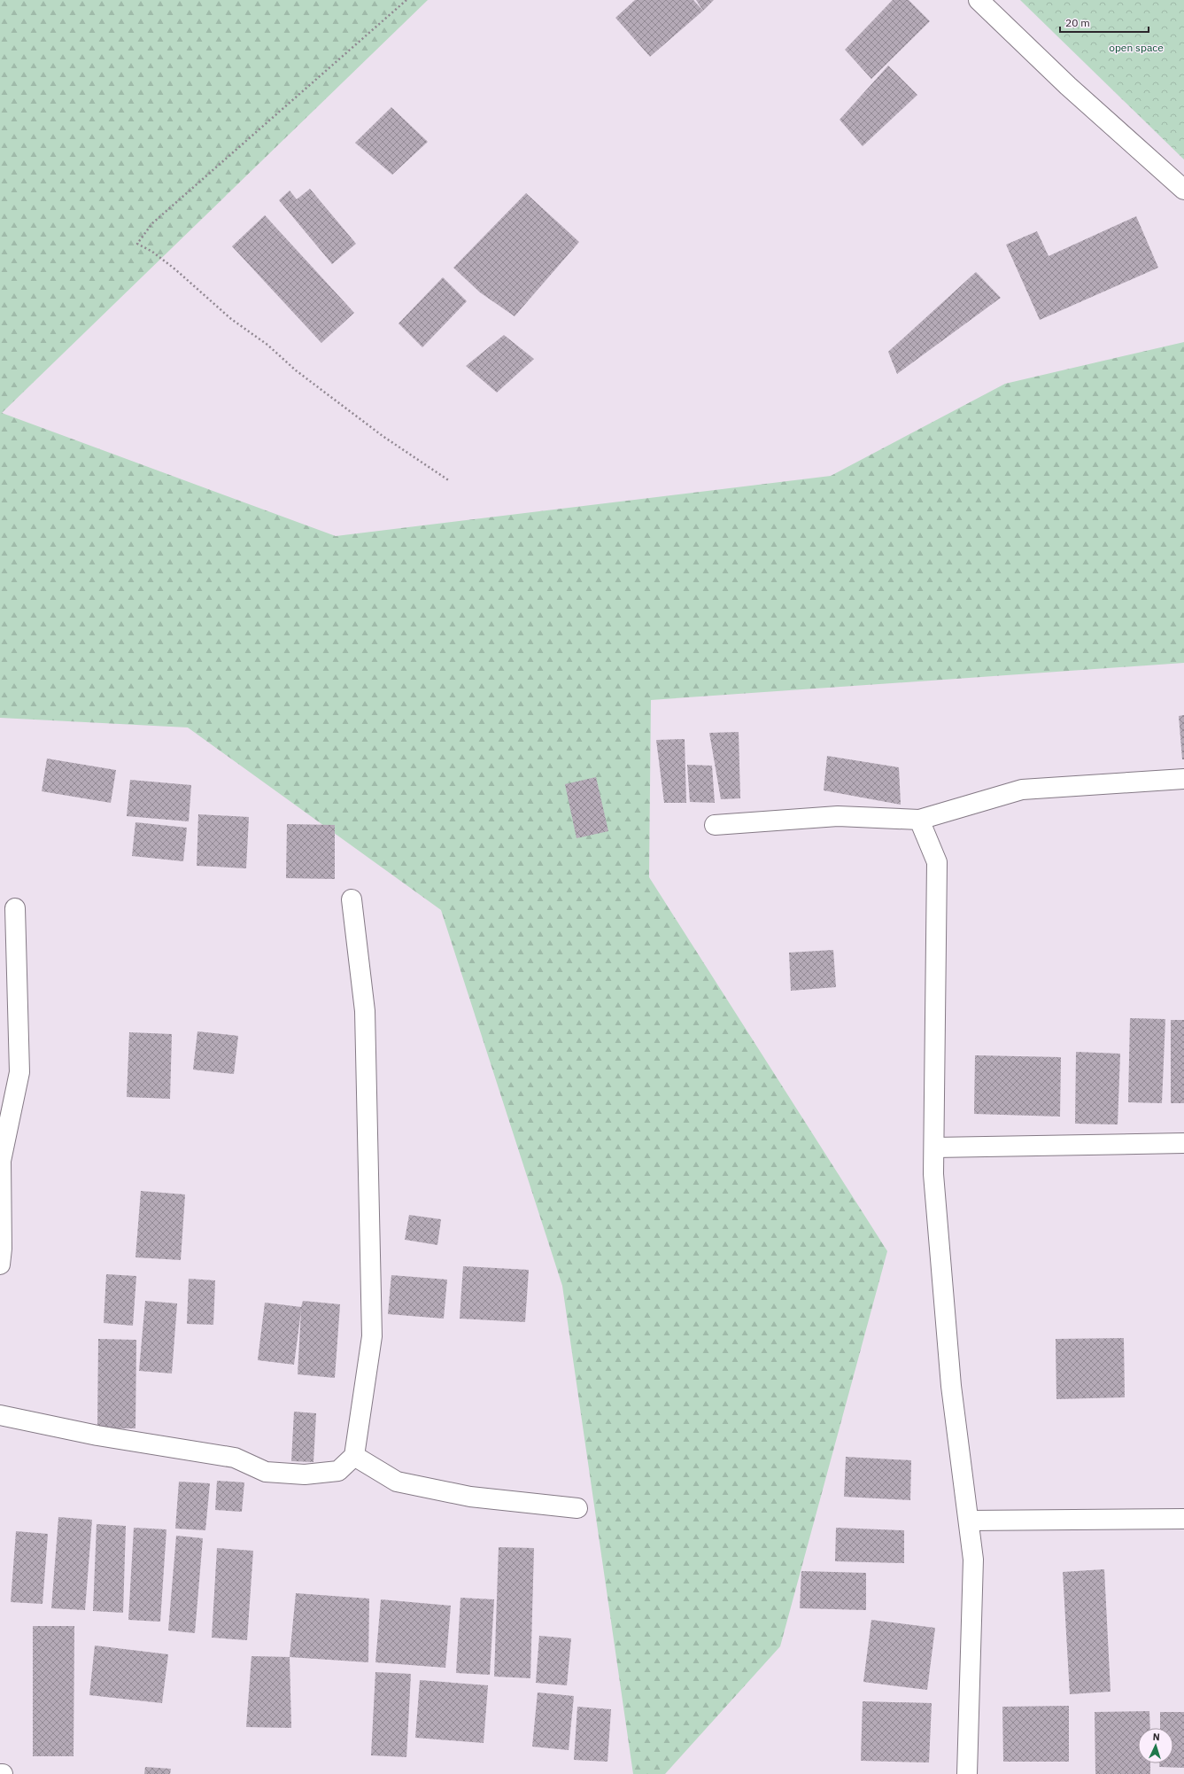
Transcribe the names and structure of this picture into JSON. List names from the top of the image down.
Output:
{
  "parks": ["open space"],
  "scale_bar": "20 m",
  "north": "top"
}
